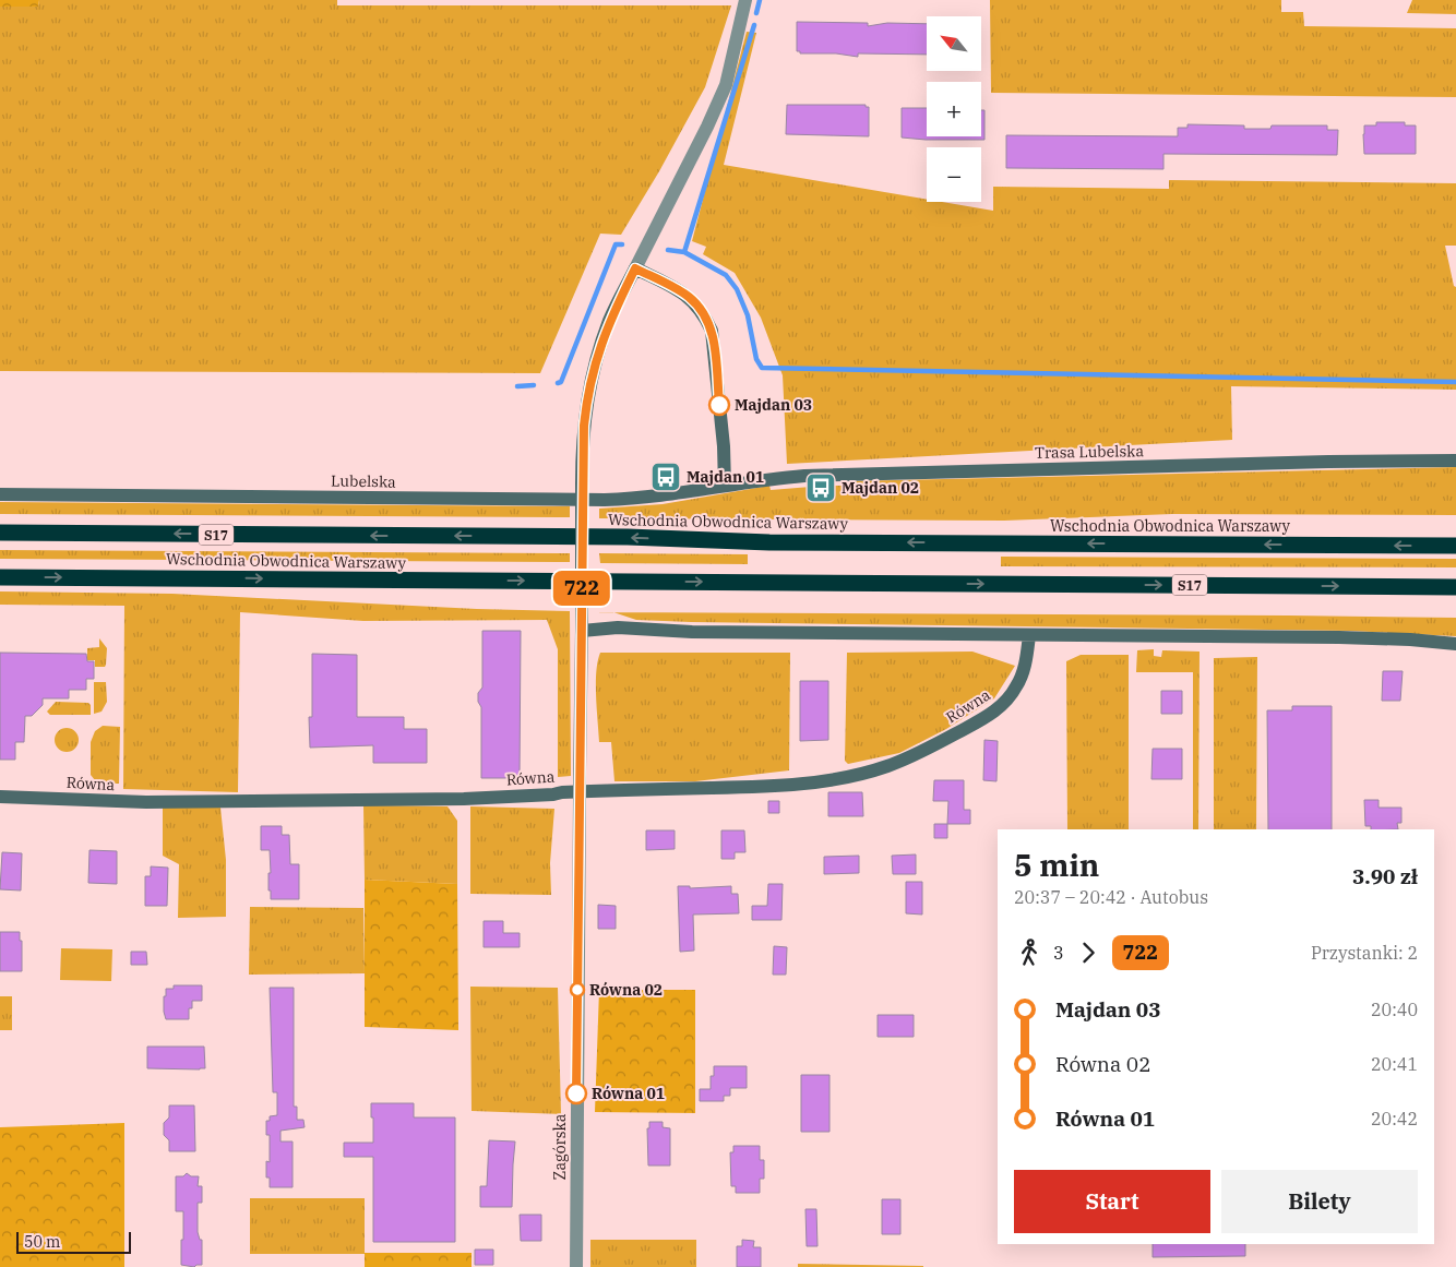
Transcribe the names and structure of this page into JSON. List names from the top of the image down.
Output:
{
  "streets": {
    "highway": ["Wschodnia Obwodnica Warszawy", "S17"],
    "street": [
      "Trasa Lubelska",
      "Lubelska",
      "Równa",
      "Zagórska"
    ]
  },
  "crossings": [
    ["Trasa Lubelska", "Lubelska"]
  ],
  "places": {
    "other": ["Majdan 03", "Równa 02", "Równa 01"],
    "bus stop": ["Majdan 01", "Majdan 02"]
  },
  "lines": ["bus line 722"],
  "scale_bar": "50 m",
  "north": "top left",
  "page": {
    "on_map": "722",
    "map_buttons": ["+", "−"],
    "heading": ["5 min", "20:37 – 20:42 · Autobus", "3.90 zł"],
    "legs": ["3", "722", "Przystanki: 2"],
    "list": [
      {
        "name": "Majdan 03",
        "value": "20:40"
      },
      {
        "name": "Równa 02",
        "value": "20:41"
      },
      {
        "name": "Równa 01",
        "value": "20:42"
      }
    ],
    "buttons": ["Start", "Bilety"],
    "scale": "50 m"
  }
}
